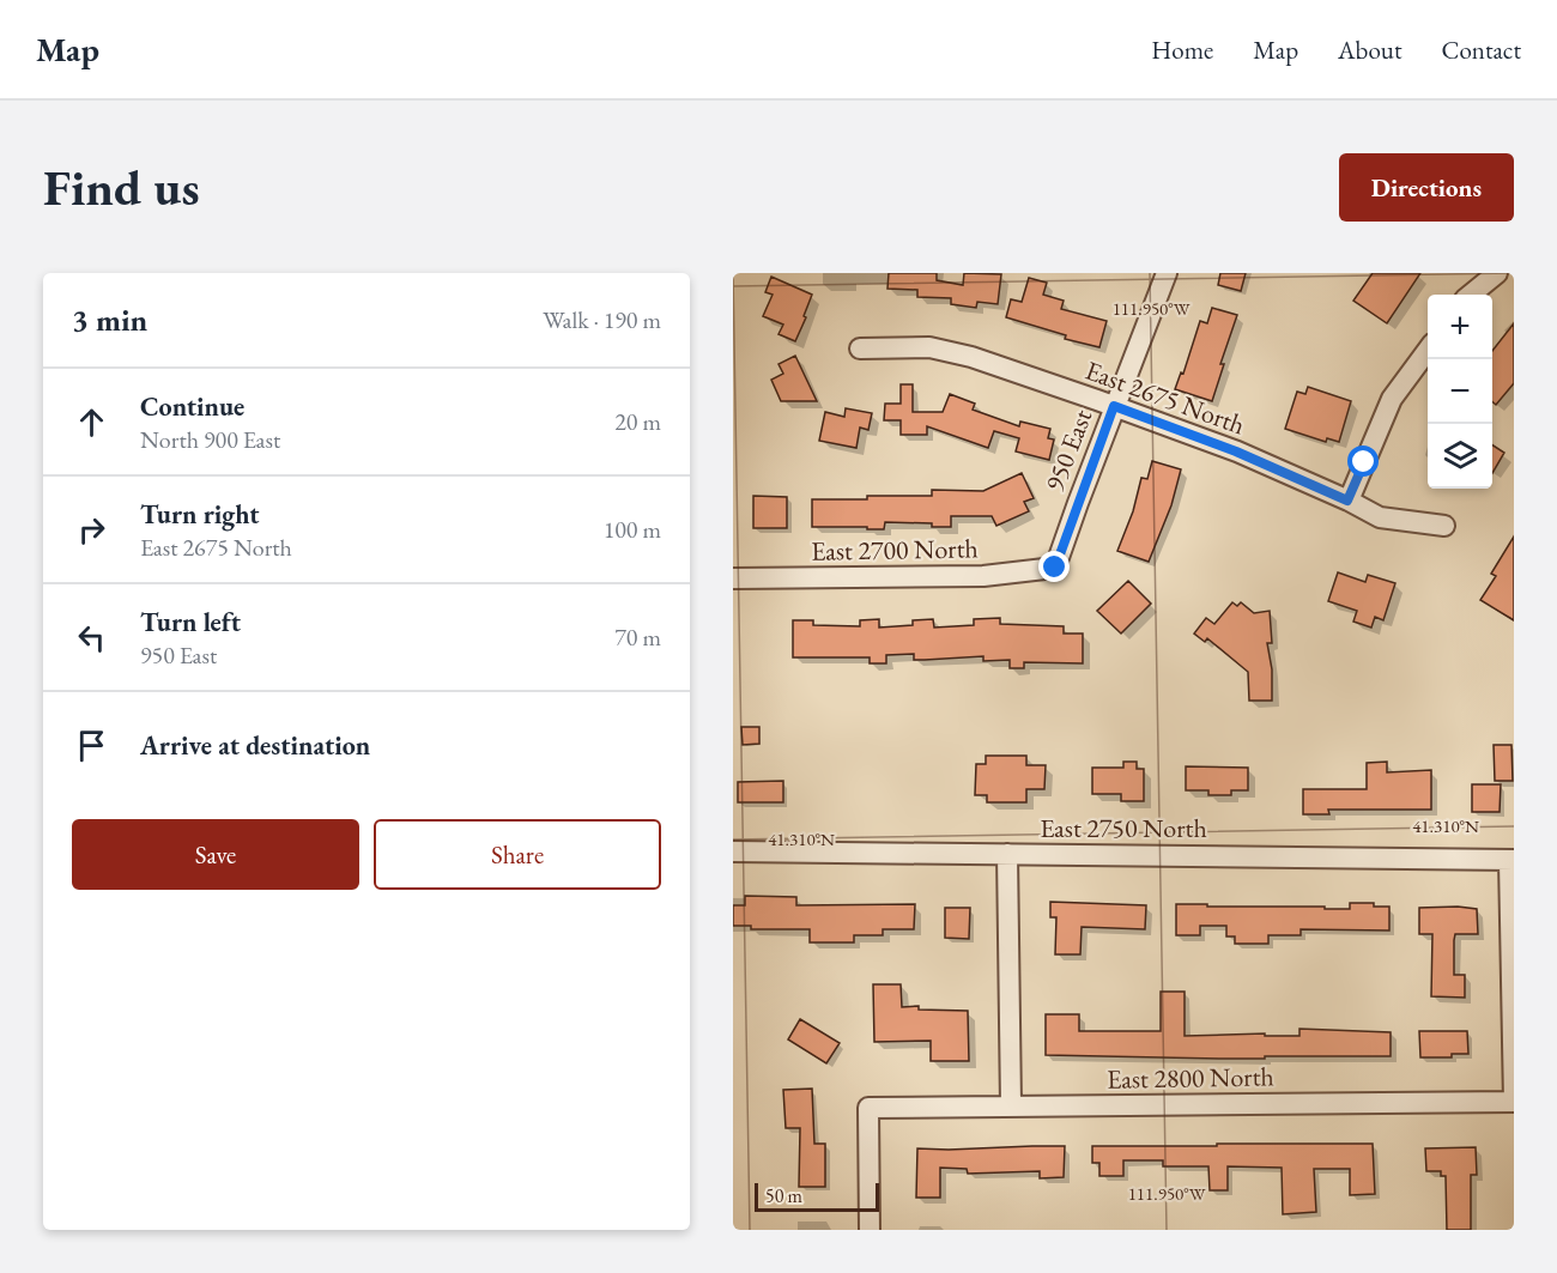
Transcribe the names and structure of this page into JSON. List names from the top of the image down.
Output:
{
  "streets": {
    "street": [
      "East 2675 North",
      "950 East",
      "East 2700 North",
      "East 2750 North",
      "East 2800 North"
    ]
  },
  "crossings": [
    ["East 2675 North", "950 East"],
    ["950 East", "East 2700 North"]
  ],
  "scale_bar": "50 m",
  "page": {
    "header": "Map",
    "nav": [
      "Home",
      "Map",
      "About",
      "Contact"
    ],
    "buttons": [
      "Directions",
      ["Save", "Share"]
    ],
    "title": "Find us",
    "heading": ["3 min", "Walk · 190 m"],
    "map_buttons": ["+", "−"],
    "list": [
      ["Continue", "North 900 East", "20 m"],
      ["Turn right", "East 2675 North", "100 m"],
      ["Turn left", "950 East", "70 m"],
      "Arrive at destination"
    ],
    "scale": "50 m"
  },
  "coordinates": ["111.950°W", "41.310°N"]
}
